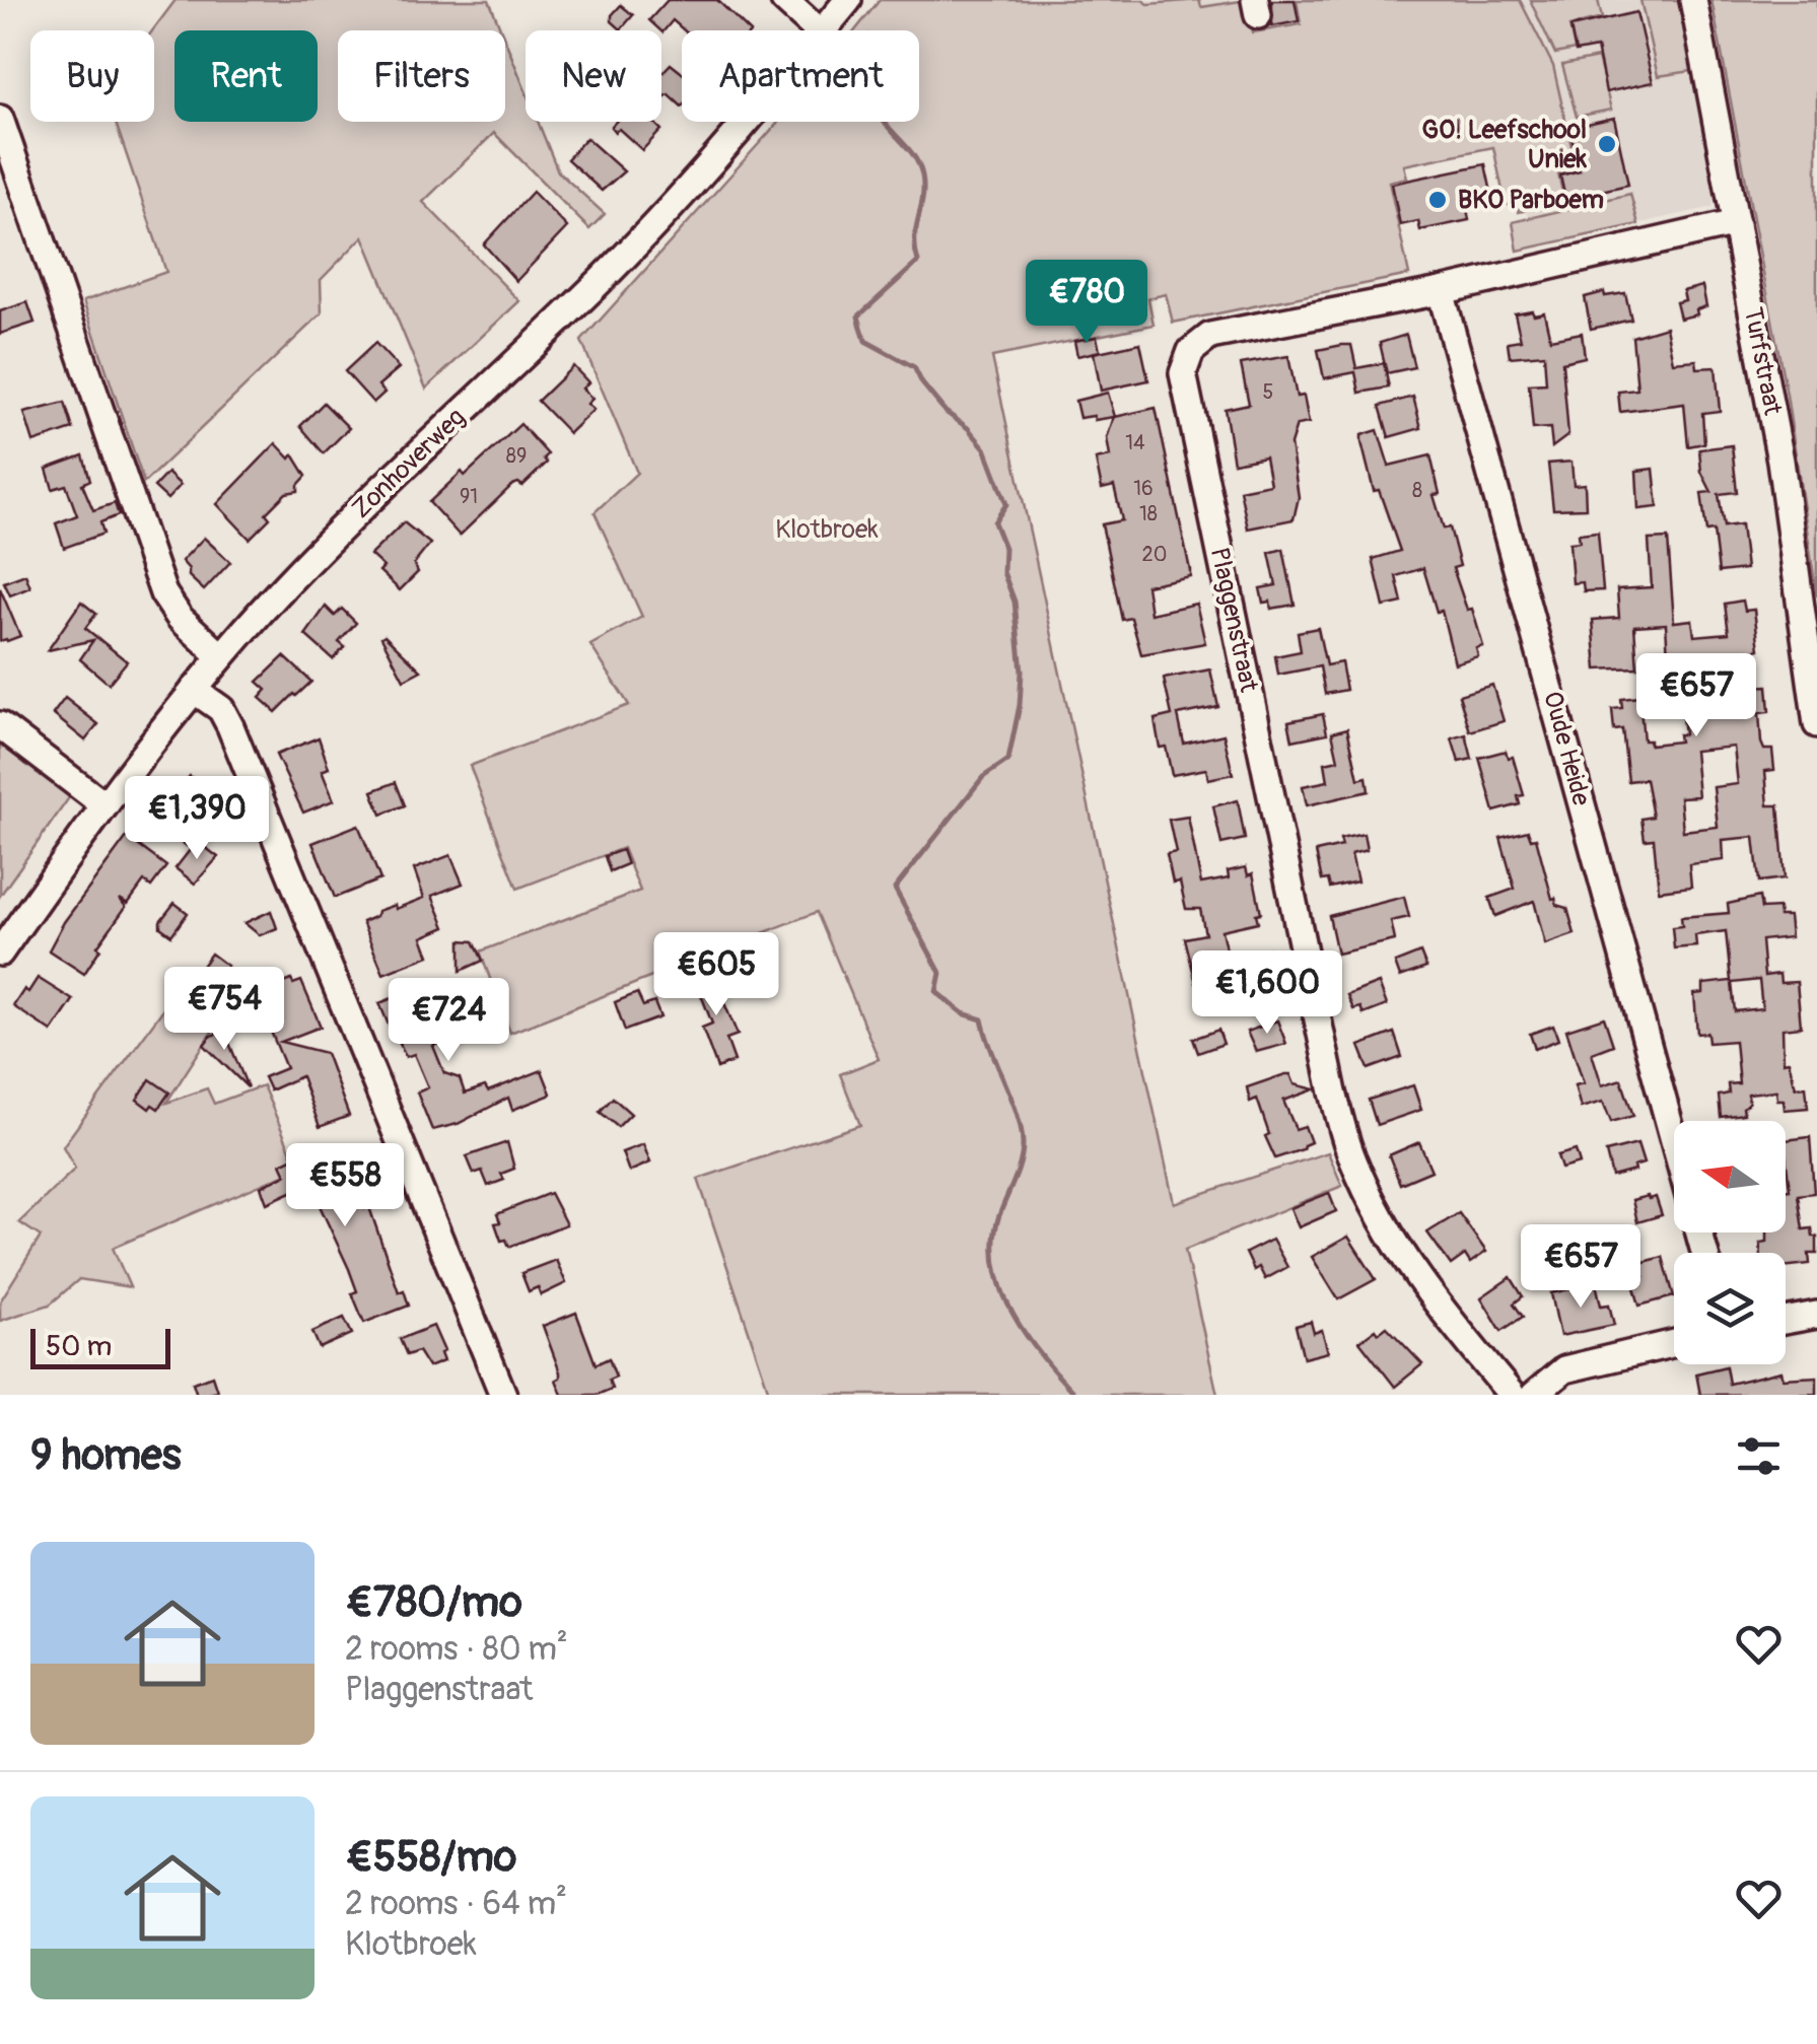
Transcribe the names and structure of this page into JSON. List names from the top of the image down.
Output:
{
  "streets": {
    "street": [
      "Turfstraat",
      "Zonhoverweg",
      "Plaggenstraat",
      "Oude Heide"
    ]
  },
  "crossings": [
    ["Turfstraat", "Plaggenstraat"],
    ["Plaggenstraat", "Oude Heide"]
  ],
  "parks": ["Klotbroek"],
  "places": ["GO! Leefschool Uniek", "BKO Parboem"],
  "house_numbers": [
    "5",
    "14",
    "89",
    "16",
    "8",
    "91",
    "18",
    "20"
  ],
  "scale_bar": "50 m",
  "north": "left",
  "page": {
    "chip": [
      "Buy",
      "Rent",
      "Filters",
      "New",
      "Apartment"
    ],
    "price": [
      "€780",
      "€657",
      "€1,390",
      "€605",
      "€1,600",
      "€754",
      "€724",
      "€558",
      "€657"
    ],
    "scale": "50 m",
    "heading": "9 homes",
    "list": [
      {
        "name": "€780/mo",
        "note": "2 rooms · 80 m² · Plaggenstraat"
      },
      {
        "name": "€558/mo",
        "note": "2 rooms · 64 m² · Klotbroek"
      }
    ]
  }
}
